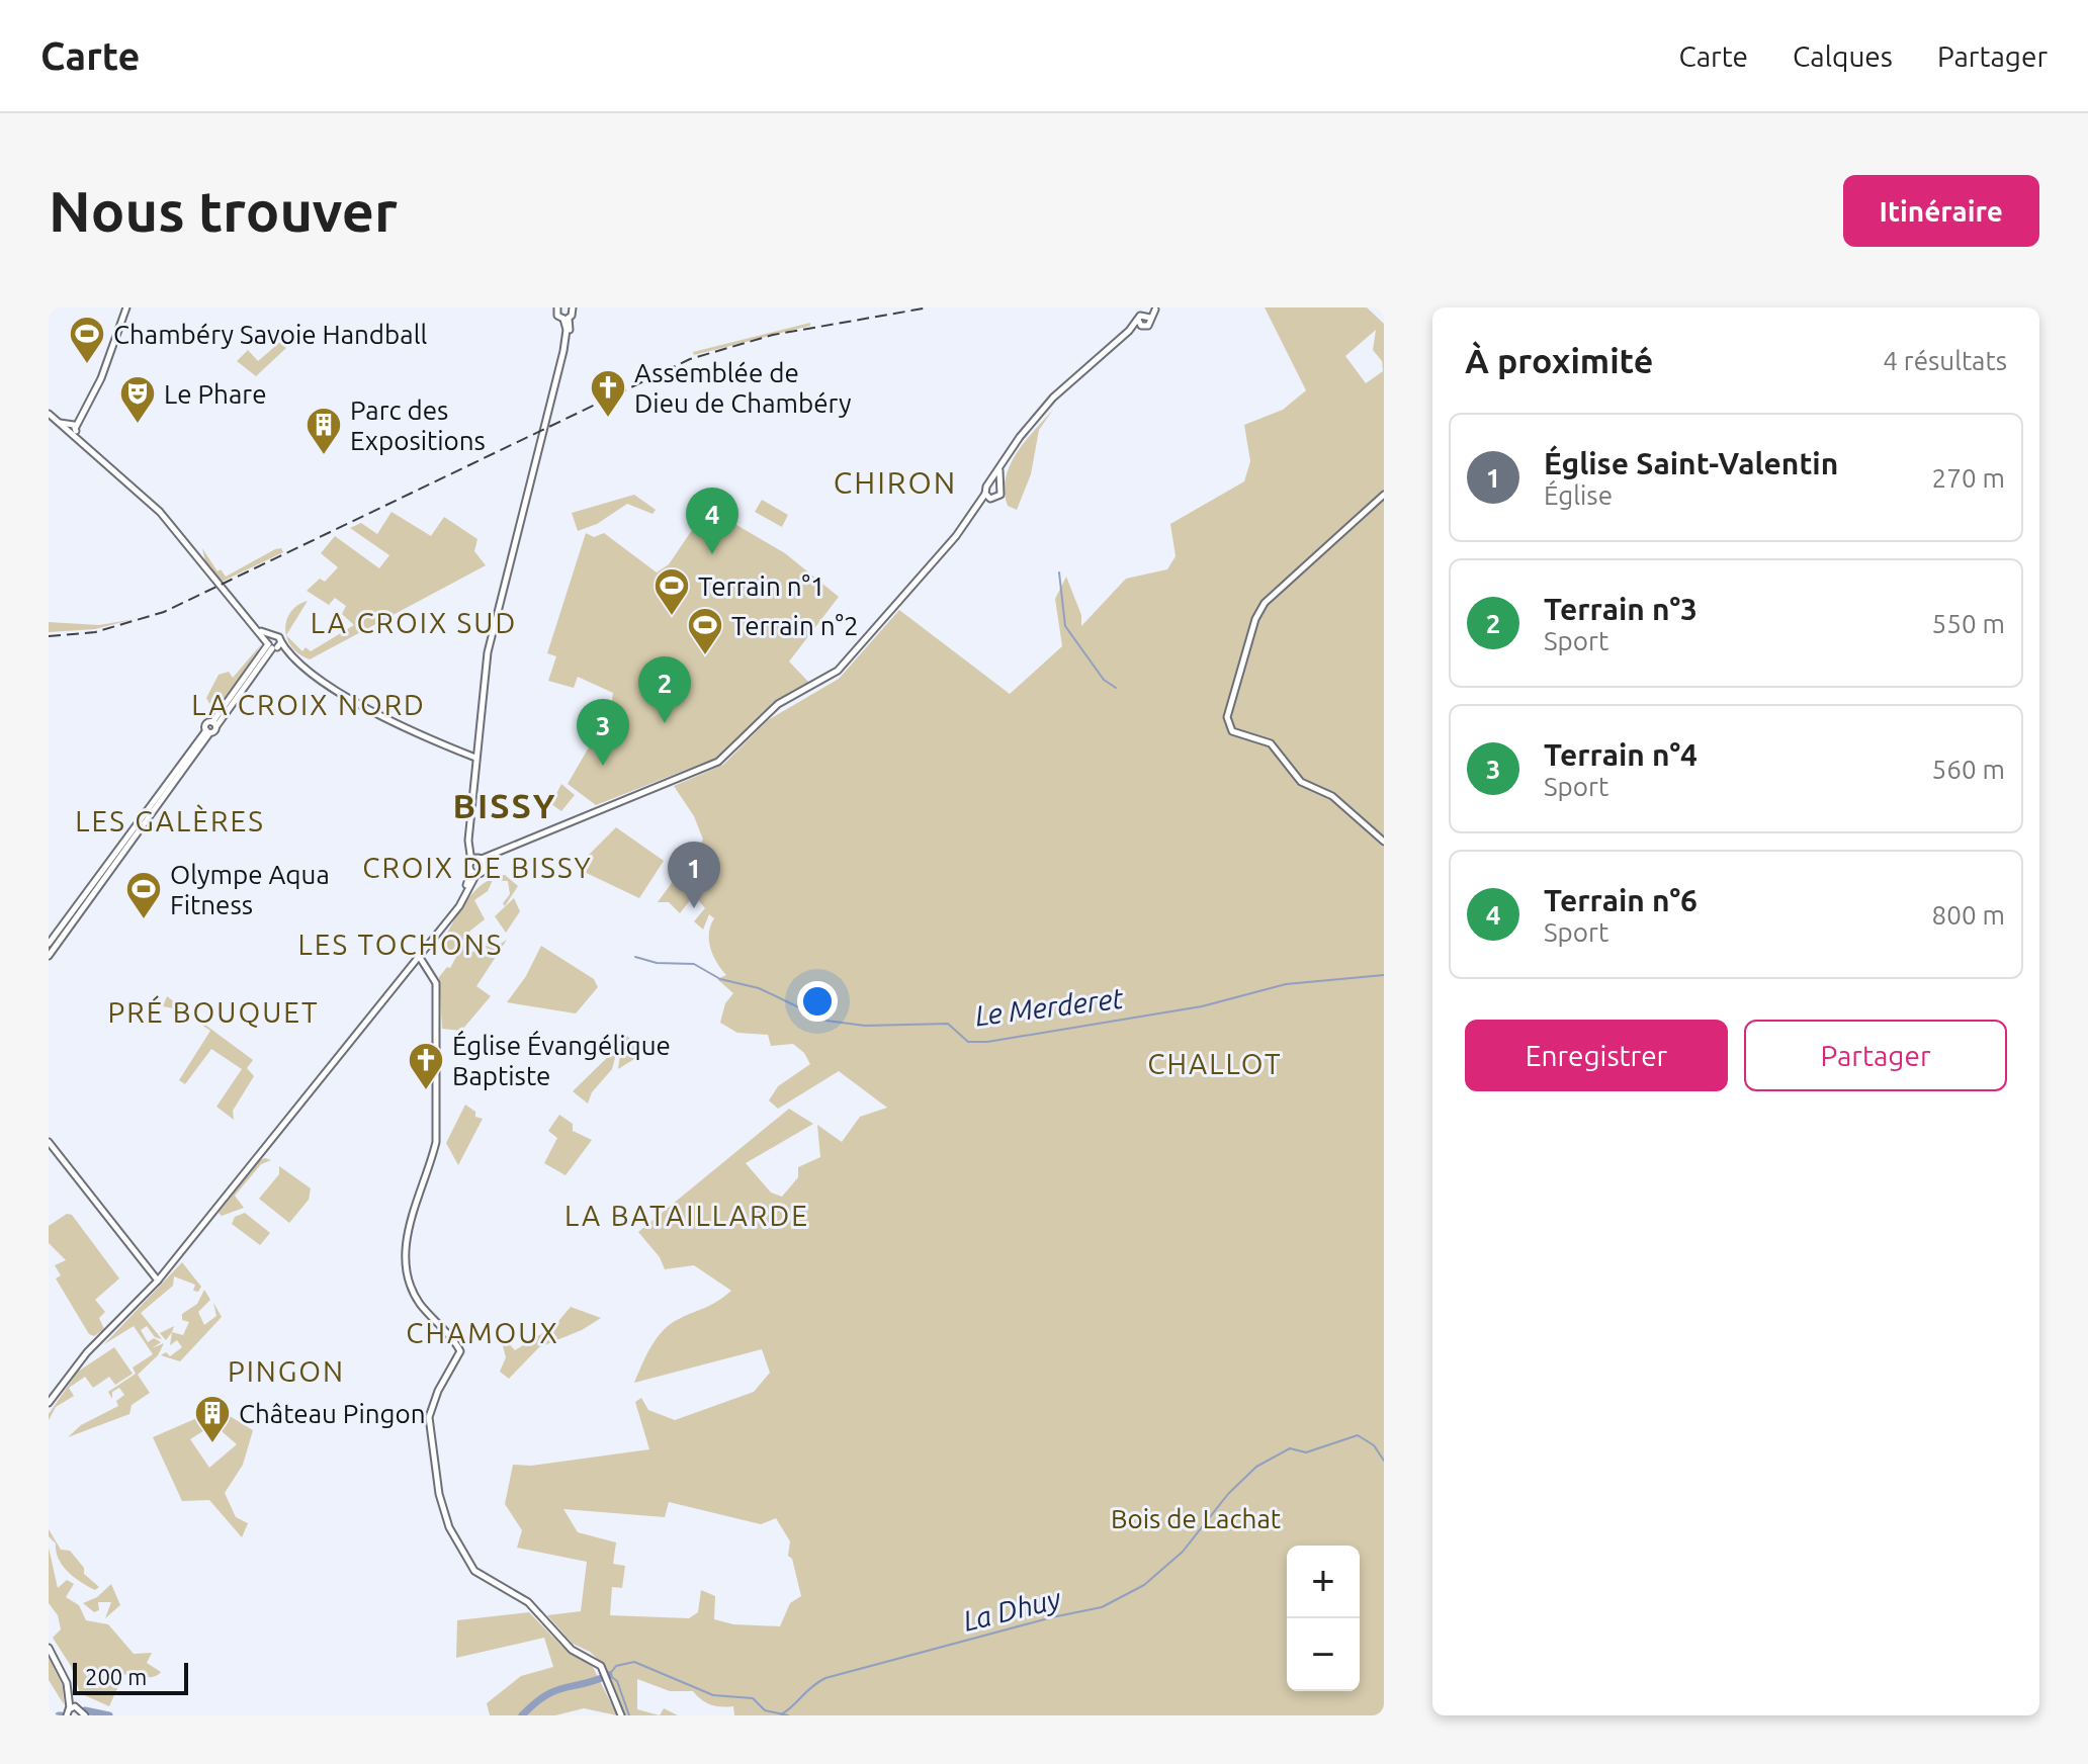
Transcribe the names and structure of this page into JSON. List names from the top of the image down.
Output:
{
  "districts": [
    "CHIRON",
    "LA CROIX SUD",
    "LA CROIX NORD",
    "BISSY",
    "LES GALÈRES",
    "CROIX DE BISSY",
    "LES TOCHONS",
    "PRÉ BOUQUET",
    "CHALLOT",
    "LA BATAILLARDE",
    "CHAMOUX",
    "PINGON"
  ],
  "water": ["Le Merderet", "La Dhuy"],
  "parks": ["Bois de Lachat"],
  "places": {
    "sports": [
      "Chambéry Savoie Handball",
      "Terrain n°1",
      "Terrain n°2",
      "Olympe Aqua Fitness"
    ],
    "church": ["Assemblée de Dieu de Chambéry", "Église Évangélique Baptiste"],
    "theatre": ["Le Phare"],
    "building": ["Parc des Expositions", "Château Pingon"]
  },
  "scale_bar": "200 m",
  "page": {
    "header": "Carte",
    "nav": ["Carte", "Calques", "Partager"],
    "buttons": [
      "Itinéraire",
      ["Enregistrer", "Partager"]
    ],
    "title": "Nous trouver",
    "heading": ["À proximité", "4 résultats"],
    "list": [
      {
        "mark": "1",
        "name": "Église Saint-Valentin",
        "note": "Église",
        "value": "270 m"
      },
      {
        "mark": "2",
        "name": "Terrain n°3",
        "note": "Sport",
        "value": "550 m"
      },
      {
        "mark": "3",
        "name": "Terrain n°4",
        "note": "Sport",
        "value": "560 m"
      },
      {
        "mark": "4",
        "name": "Terrain n°6",
        "note": "Sport",
        "value": "800 m"
      }
    ],
    "pins": [
      "4",
      "2",
      "3",
      "1"
    ],
    "map_buttons": ["+", "−"],
    "scale": "200 m"
  }
}
